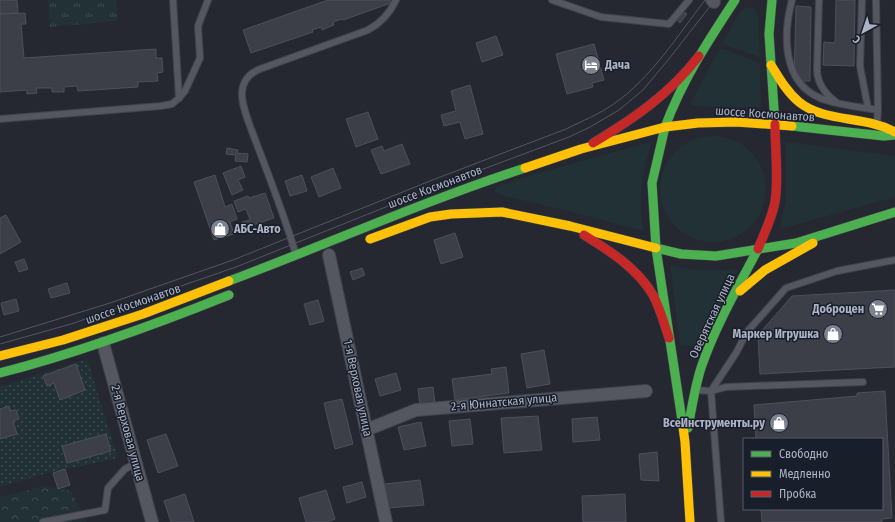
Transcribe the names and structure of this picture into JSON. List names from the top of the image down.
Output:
{
  "streets": {
    "main road": ["шоссе Космонавтов", "Оверятская улица"],
    "street": ["1-я Верховая улица", "2-я Юннатская улица", "2-я Верховая улица"]
  },
  "crossings": [
    ["шоссе Космонавтов", "Оверятская улица"],
    ["1-я Верховая улица", "2-я Юннатская улица"]
  ],
  "places": {
    "hotel": ["Дача"],
    "shop": ["АБС-Авто", "Маркер Игрушка", "ВсеИнструменты.ру"],
    "supermarket": ["Доброцен"]
  },
  "legend": ["Свободно", "Медленно", "Пробка"],
  "north": "bottom left"
}
